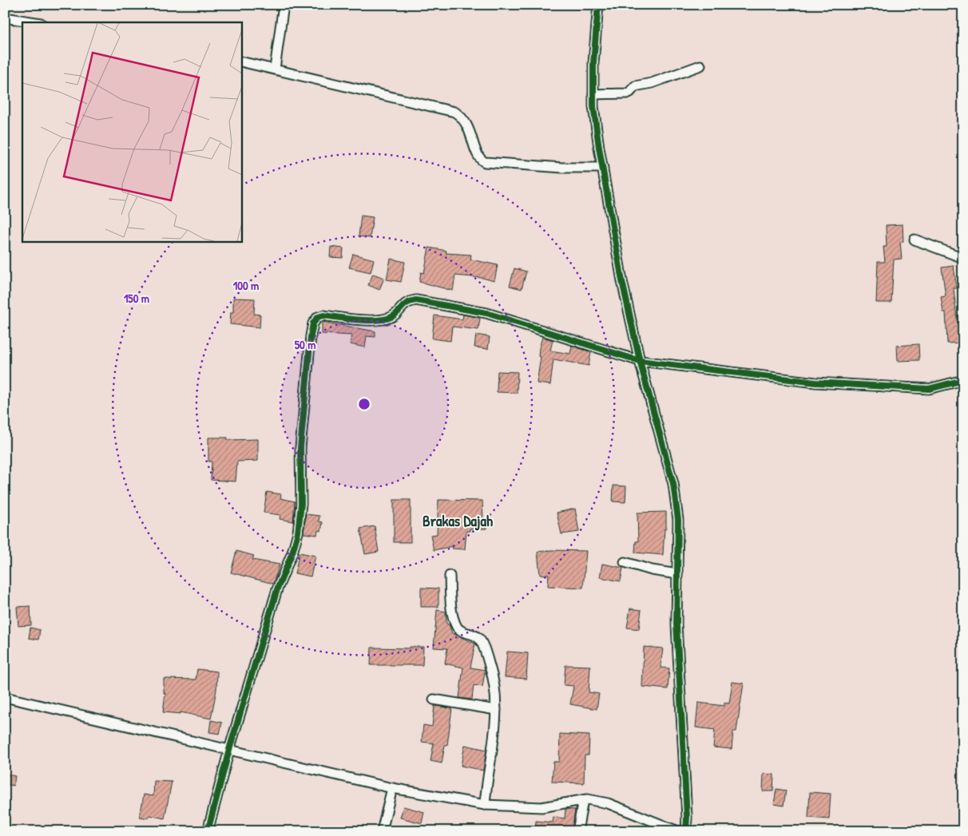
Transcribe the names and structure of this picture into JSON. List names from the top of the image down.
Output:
{
  "districts": ["Brakas Dajah"],
  "rings": ["100 m", "150 m", "50 m"]
}
